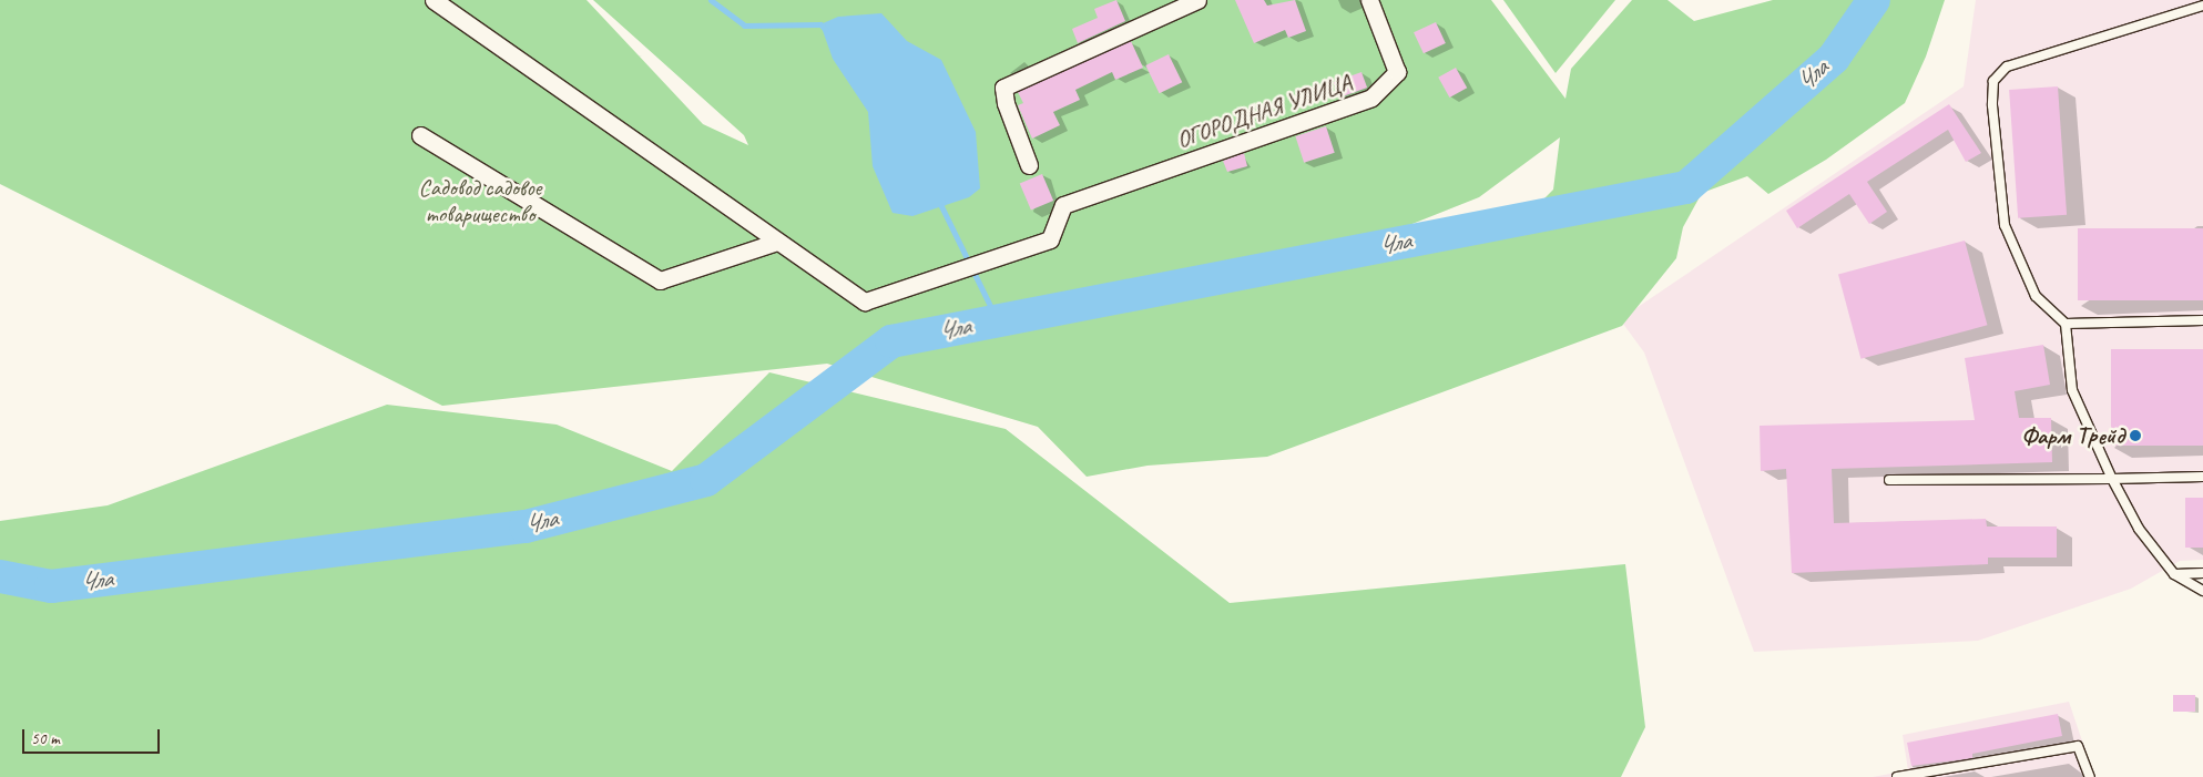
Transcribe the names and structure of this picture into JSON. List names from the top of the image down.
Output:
{
  "streets": {
    "street": ["ОГОРОДНАЯ УЛИЦА"]
  },
  "water": ["Чла"],
  "parks": ["Садовод садовое товарищество"],
  "places": ["Фарм Трейд"],
  "scale_bar": "50 m"
}
